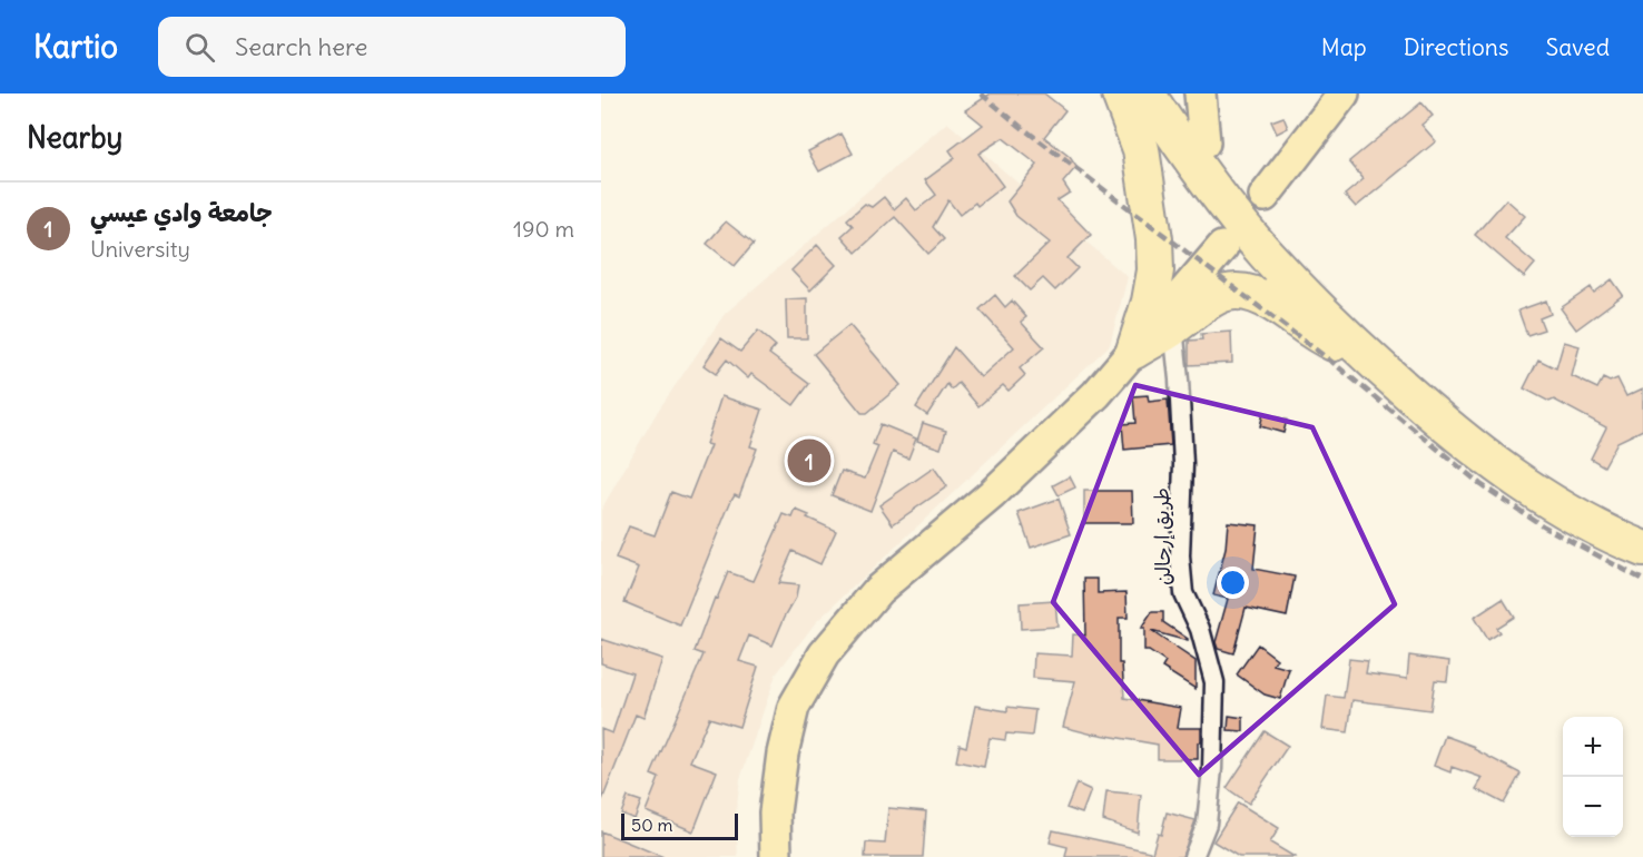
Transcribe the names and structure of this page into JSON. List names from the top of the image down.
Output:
{
  "streets": {
    "street": ["طريق إرحالن"]
  },
  "scale_bar": "50 m",
  "page": {
    "header": "Kartio",
    "search": "Search here",
    "nav": ["Map", "Directions", "Saved"],
    "heading": "Nearby",
    "list": [
      {
        "mark": "1",
        "name": "جامعة وادي عيسي",
        "note": "University",
        "value": "190 m"
      }
    ],
    "pins": "1",
    "map_buttons": ["+", "−"],
    "scale": "50 m"
  }
}
